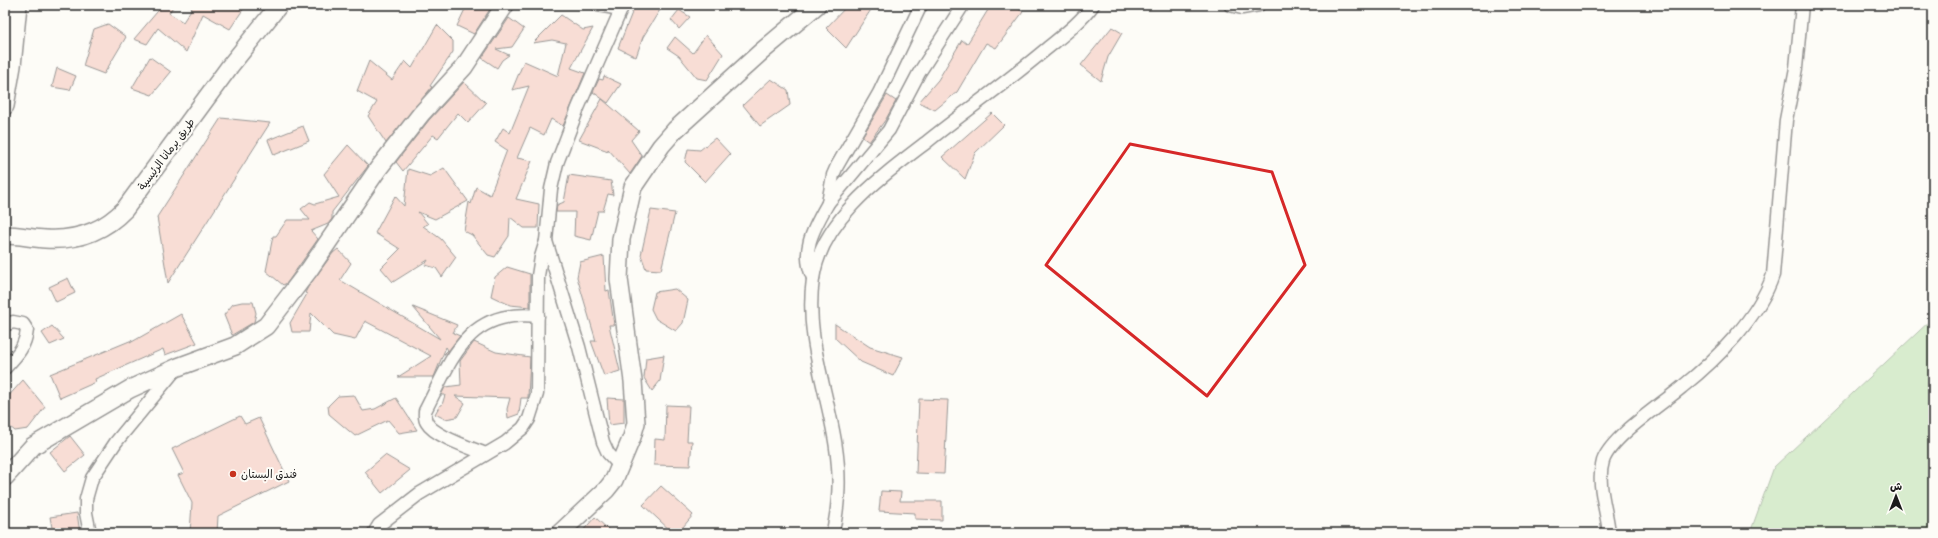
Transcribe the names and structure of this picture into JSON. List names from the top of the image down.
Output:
{
  "streets": {
    "street": ["طريق برمانا الرئيسية"]
  },
  "places": ["فندق البستان"],
  "north": "top"
}
